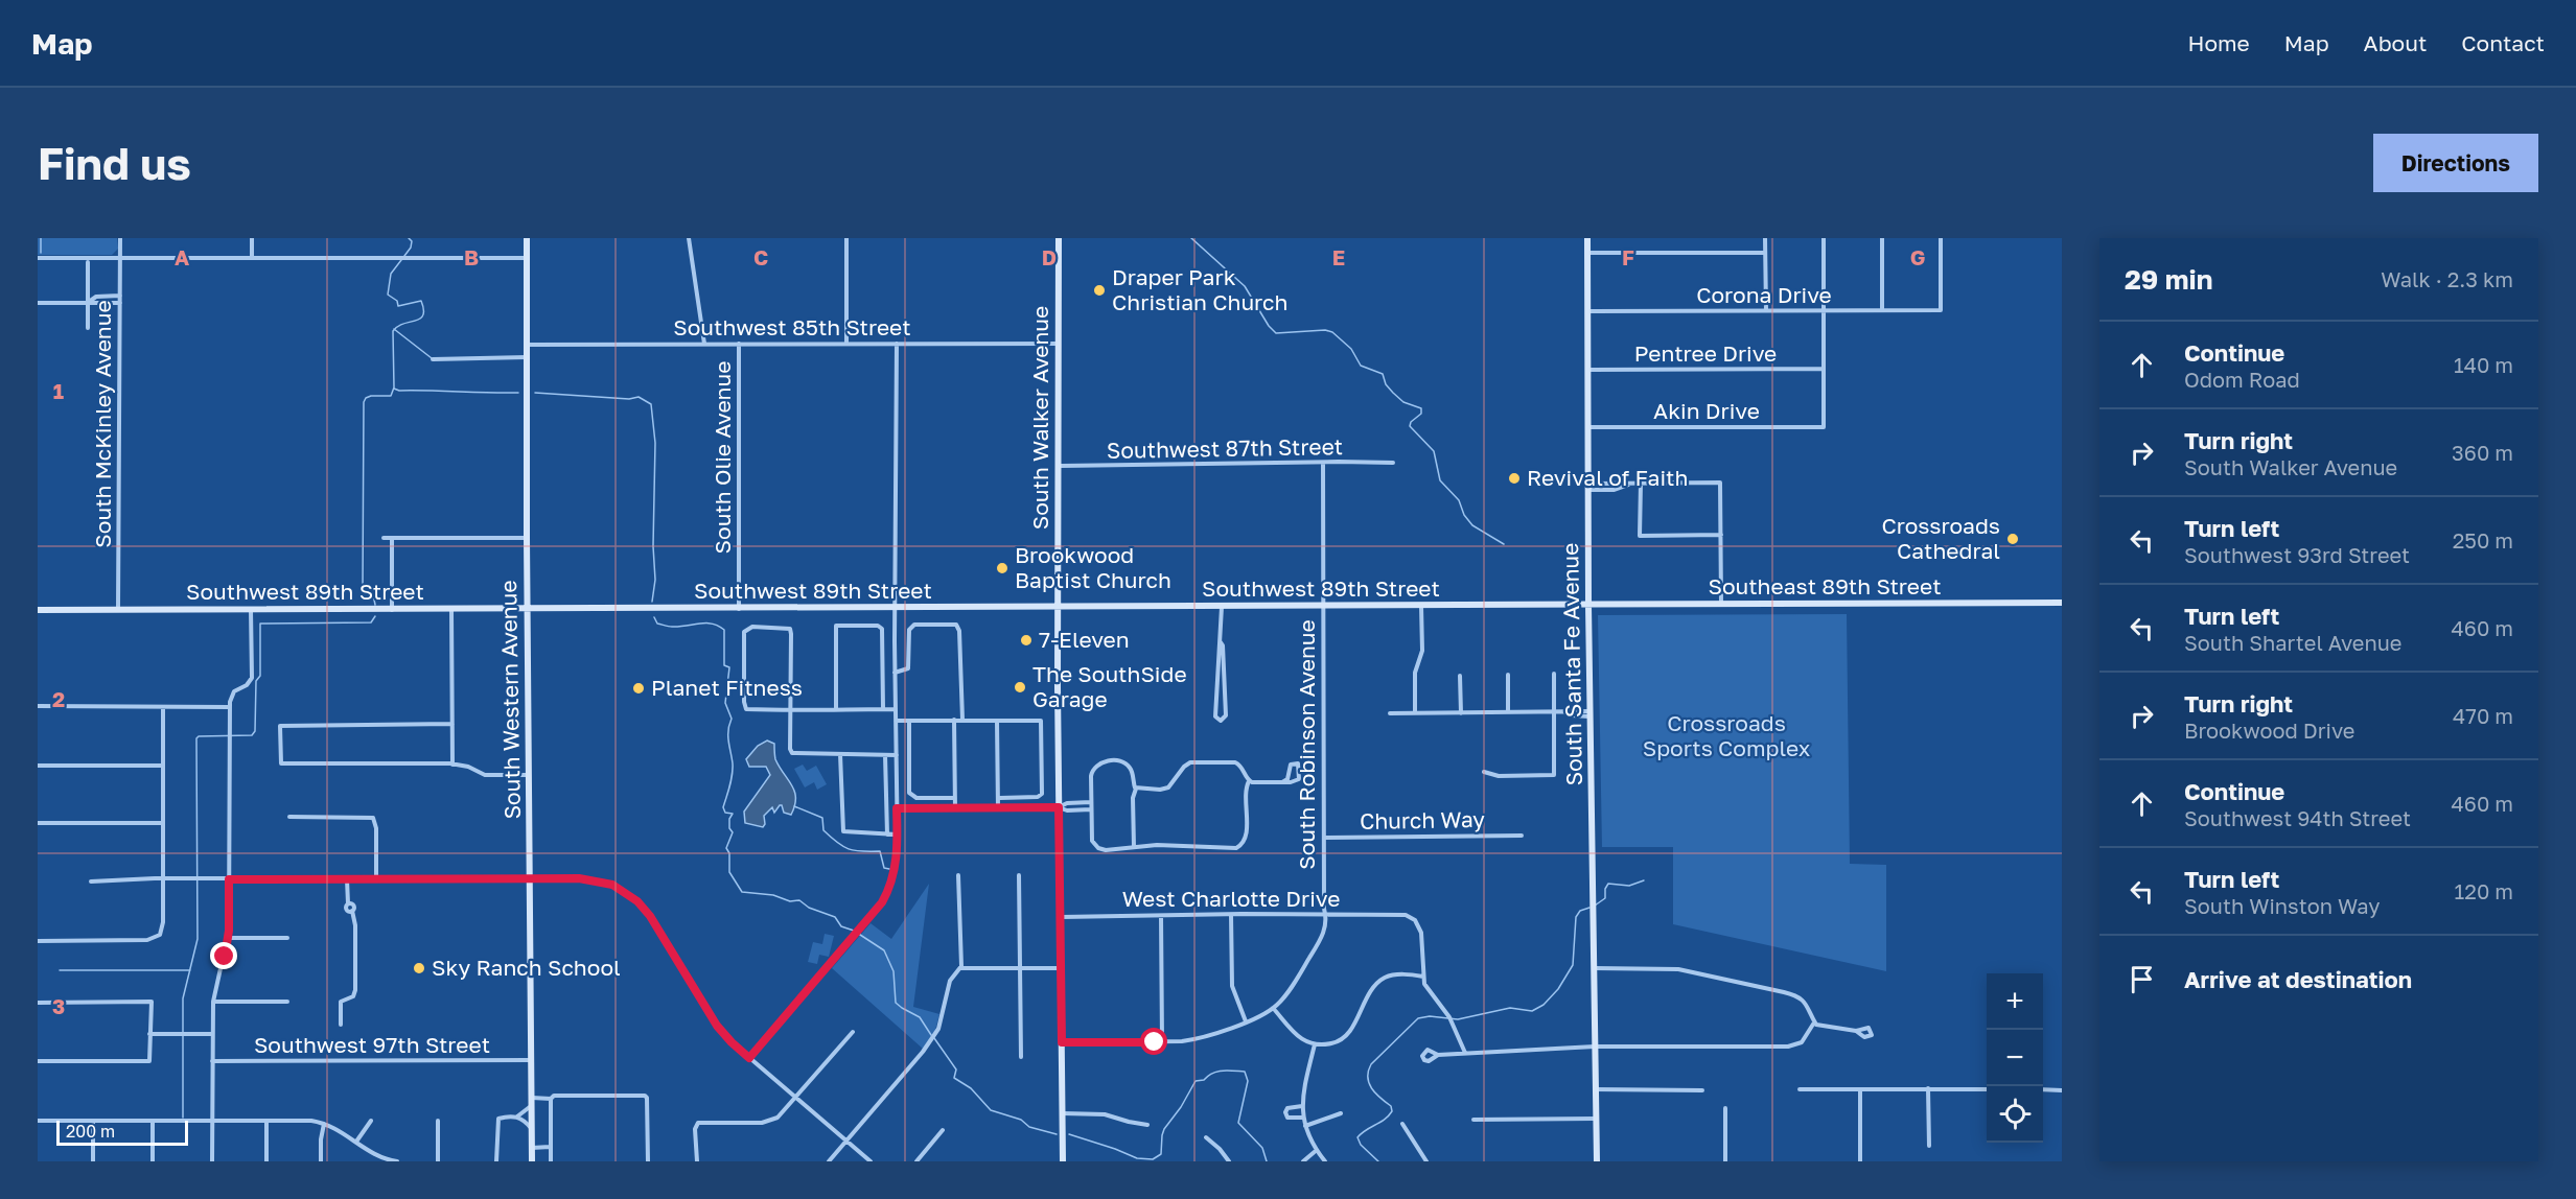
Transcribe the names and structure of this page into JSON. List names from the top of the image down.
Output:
{
  "streets": {
    "main road": [
      "South Walker Avenue",
      "Southeast 89th Street",
      "Southwest 89th Street",
      "South Santa Fe Avenue",
      "South Western Avenue"
    ],
    "street": [
      "Corona Drive",
      "Southwest 85th Street",
      "Pentree Drive",
      "Akin Drive",
      "South McKinley Avenue",
      "Southwest 87th Street",
      "South Olie Avenue",
      "South Robinson Avenue",
      "Church Way",
      "West Charlotte Drive",
      "Southwest 97th Street"
    ]
  },
  "crossings": [
    ["Corona Drive", "South Santa Fe Avenue"],
    ["Southwest 85th Street", "South Walker Avenue"],
    ["Southwest 85th Street", "South Olie Avenue"],
    ["Southwest 85th Street", "South Western Avenue"],
    ["Pentree Drive", "Akin Drive"],
    ["Pentree Drive", "South Santa Fe Avenue"],
    ["Akin Drive", "South Santa Fe Avenue"],
    ["South Walker Avenue", "Southwest 87th Street"],
    ["South Walker Avenue", "Southwest 89th Street"],
    ["South Walker Avenue", "West Charlotte Drive"],
    ["South McKinley Avenue", "Southwest 89th Street"],
    ["Southwest 87th Street", "South Robinson Avenue"],
    ["South Olie Avenue", "Southwest 89th Street"],
    ["Southeast 89th Street", "Southwest 89th Street"],
    ["Southeast 89th Street", "South Santa Fe Avenue"],
    ["Southwest 89th Street", "South Santa Fe Avenue"],
    ["Southwest 89th Street", "South Western Avenue"],
    ["Southwest 89th Street", "South Robinson Avenue"],
    ["South Western Avenue", "Southwest 97th Street"],
    ["South Robinson Avenue", "Church Way"],
    ["South Robinson Avenue", "West Charlotte Drive"]
  ],
  "parks": ["Crossroads Sports Complex"],
  "places": [
    "Draper Park Christian Church",
    "Revival of Faith",
    "Crossroads Cathedral",
    "Brookwood Baptist Church",
    "7-Eleven",
    "The SouthSide Garage",
    "Planet Fitness",
    "Sky Ranch School"
  ],
  "scale_bar": "200 m",
  "page": {
    "header": "Map",
    "nav": [
      "Home",
      "Map",
      "About",
      "Contact"
    ],
    "buttons": "Directions",
    "title": "Find us",
    "heading": ["29 min", "Walk · 2.3 km"],
    "list": [
      ["Continue", "Odom Road", "140 m"],
      ["Turn right", "South Walker Avenue", "360 m"],
      ["Turn left", "Southwest 93rd Street", "250 m"],
      ["Turn left", "South Shartel Avenue", "460 m"],
      ["Turn right", "Brookwood Drive", "470 m"],
      ["Continue", "Southwest 94th Street", "460 m"],
      ["Turn left", "South Winston Way", "120 m"],
      "Arrive at destination"
    ],
    "map_buttons": ["+", "−"],
    "scale": "200 m"
  },
  "grid": {
    "columns": [
      "A",
      "B",
      "C",
      "D",
      "E",
      "F",
      "G"
    ],
    "rows": ["1", "2", "3"]
  }
}
